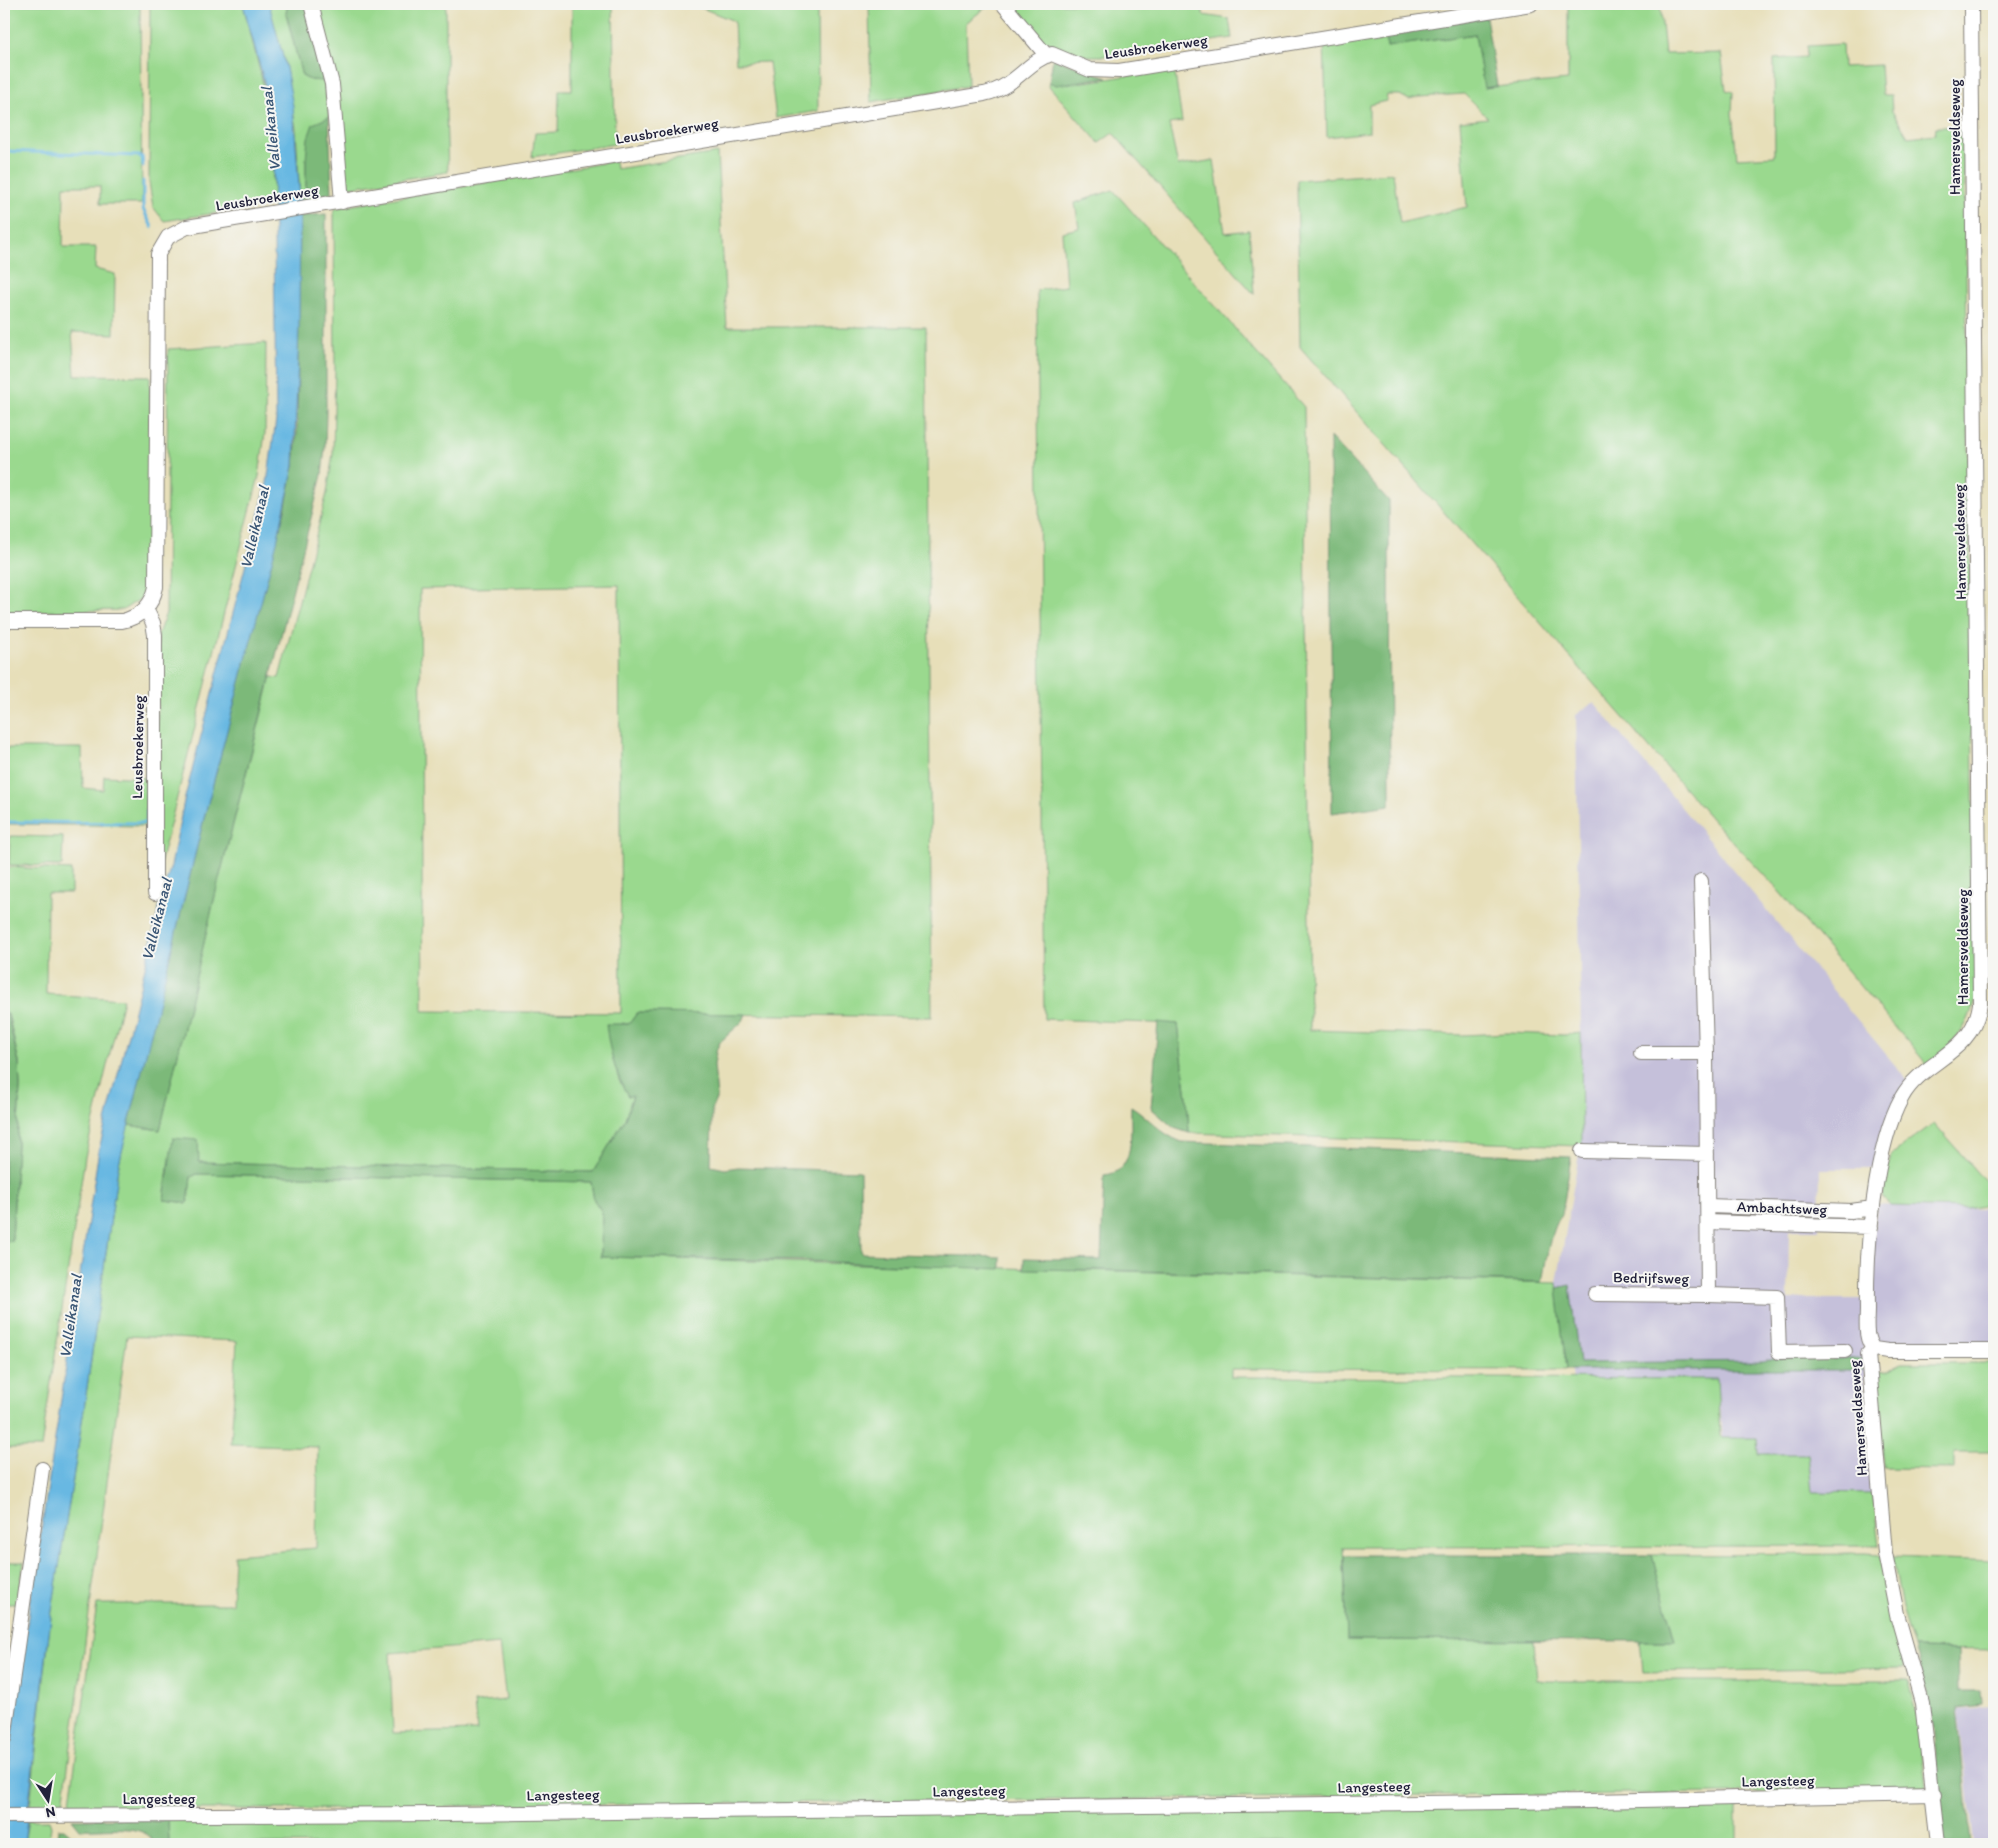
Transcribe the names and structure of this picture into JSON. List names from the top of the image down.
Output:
{
  "streets": {
    "street": [
      "Leusbroekerweg",
      "Hamersveldseweg",
      "Ambachtsweg",
      "Bedrijfsweg",
      "Langesteeg"
    ]
  },
  "crossings": [
    ["Hamersveldseweg", "Ambachtsweg"],
    ["Hamersveldseweg", "Langesteeg"],
    ["Ambachtsweg", "Bedrijfsweg"]
  ],
  "water": ["Valleikanaal"],
  "north": "bottom"
}
